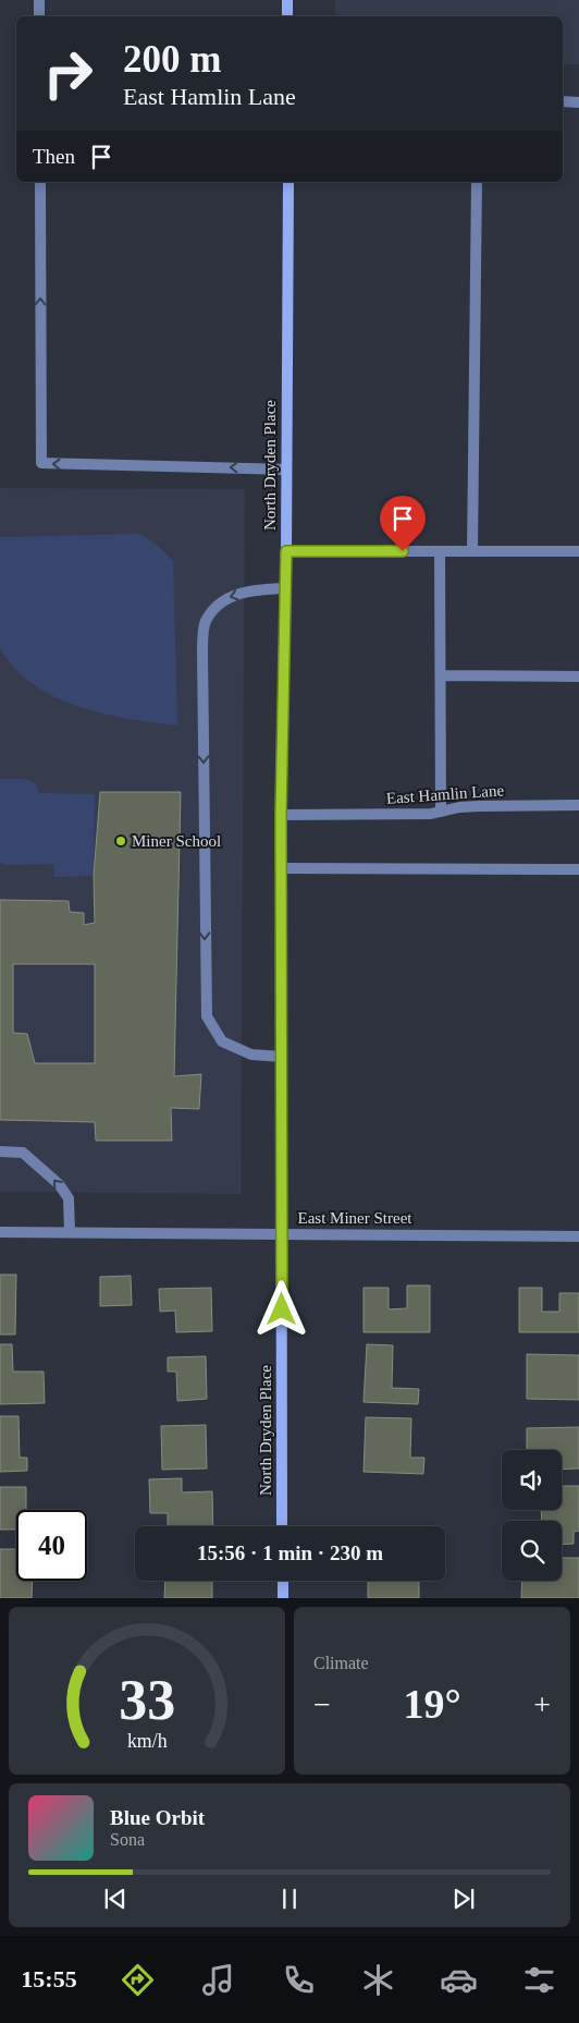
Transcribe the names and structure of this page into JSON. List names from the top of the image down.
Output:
{
  "streets": {
    "street": ["North Dryden Place", "East Hamlin Lane", "East Miner Street"]
  },
  "crossings": [
    ["North Dryden Place", "East Hamlin Lane"],
    ["North Dryden Place", "East Miner Street"]
  ],
  "places": ["Miner School"],
  "page": {
    "turn": ["200 m", "East Hamlin Lane"],
    "then": "Then",
    "limit": "40",
    "trip": "15:56 · 1 min · 230 m",
    "tile": "Climate",
    "heat": ["−", "19°", "+"],
    "song": ["Blue Orbit", "Sona"],
    "tabs": "15:55",
    "gauge": ["33", "km/h"]
  }
}
